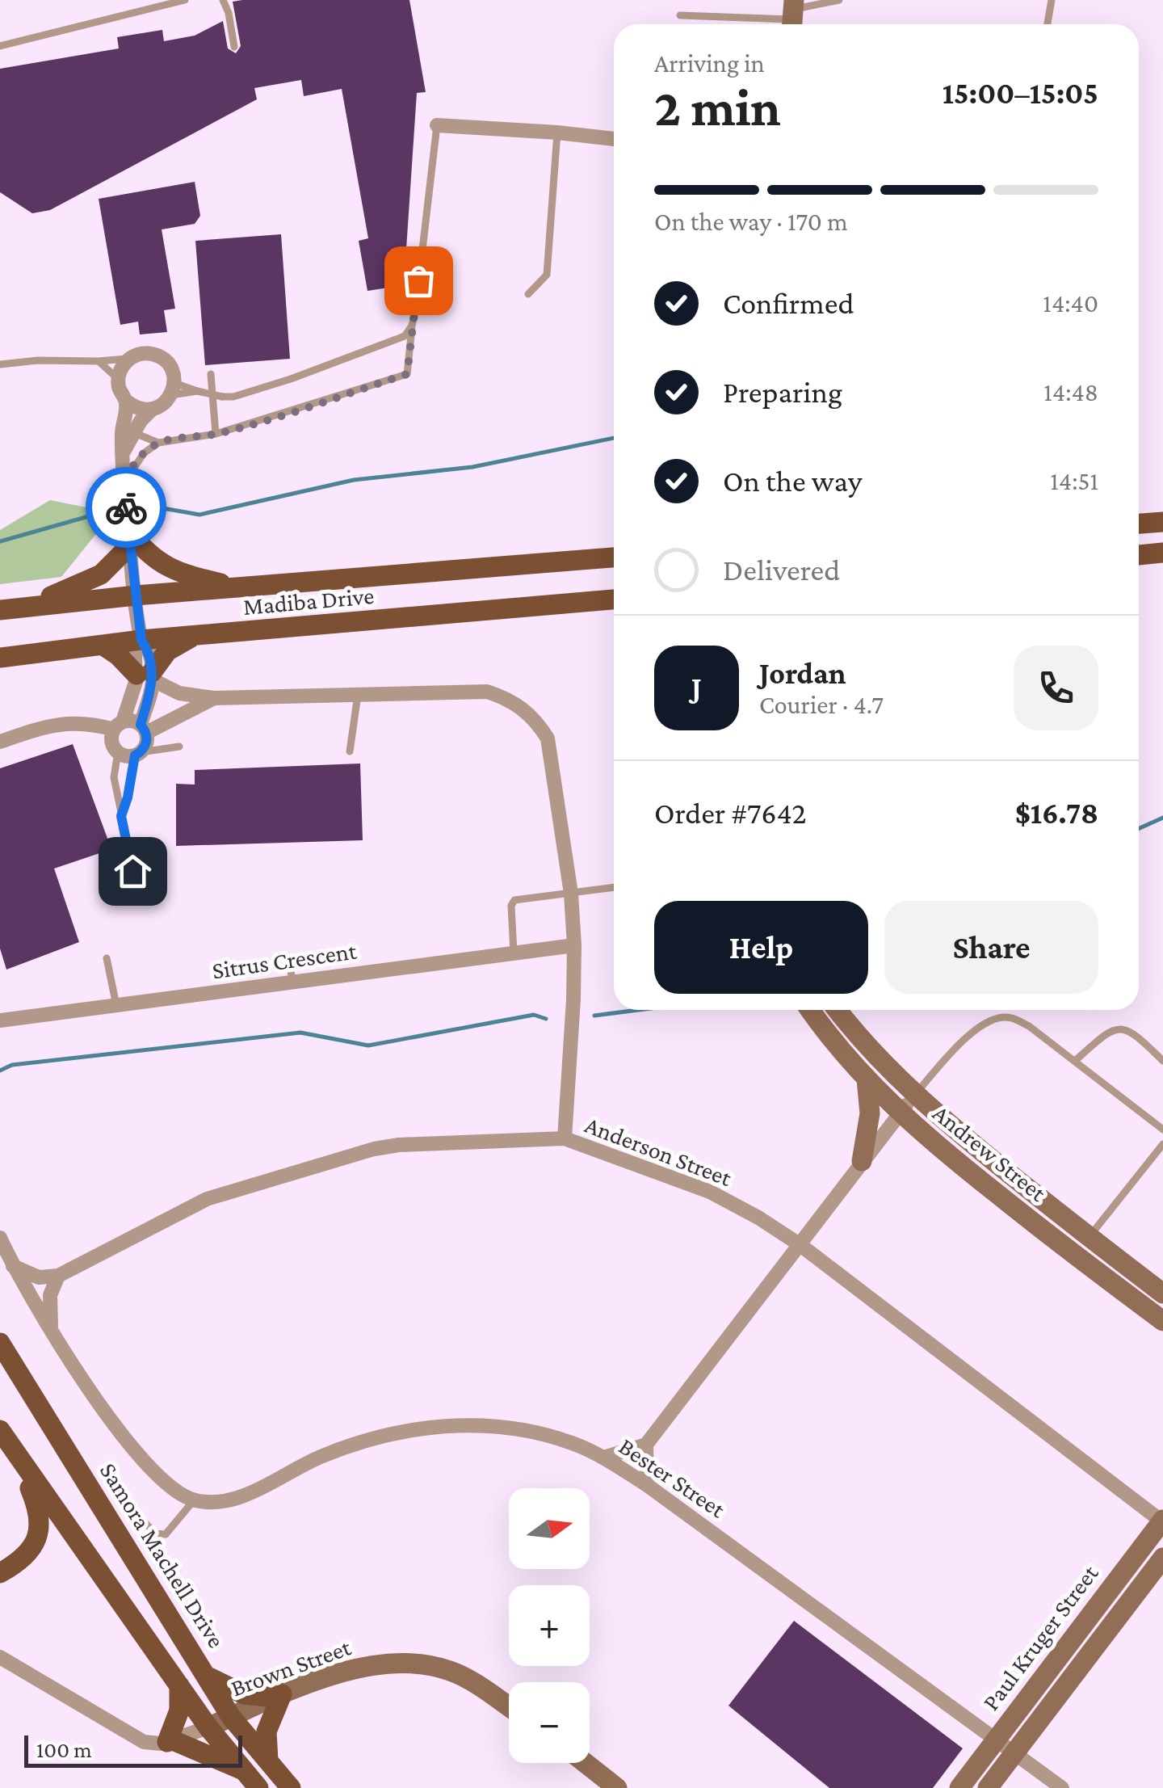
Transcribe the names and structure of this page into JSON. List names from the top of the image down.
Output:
{
  "streets": {
    "main road": [
      "Madiba Drive",
      "Andrew Street",
      "Samora Machell Drive",
      "Paul Kruger Street",
      "Brown Street"
    ],
    "street": ["Sitrus Crescent", "Anderson Street", "Bester Street"]
  },
  "crossings": [
    ["Anderson Street", "Paul Kruger Street"],
    ["Bester Street", "Paul Kruger Street"],
    ["Samora Machell Drive", "Brown Street"]
  ],
  "scale_bar": "100 m",
  "north": "right",
  "page": {
    "heading": ["2 min", "Arriving in", "15:00–15:05"],
    "panel": [
      "Jordan",
      "Courier · 4.7",
      "Order #7642",
      "$16.78"
    ],
    "bar": "On the way · 170 m",
    "list": [
      ["Confirmed", "14:40"],
      ["Preparing", "14:48"],
      ["On the way", "14:51"],
      "Delivered"
    ],
    "round": "J",
    "buttons": ["Help", "Share"],
    "map_buttons": ["+", "−"],
    "scale": "100 m"
  }
}
